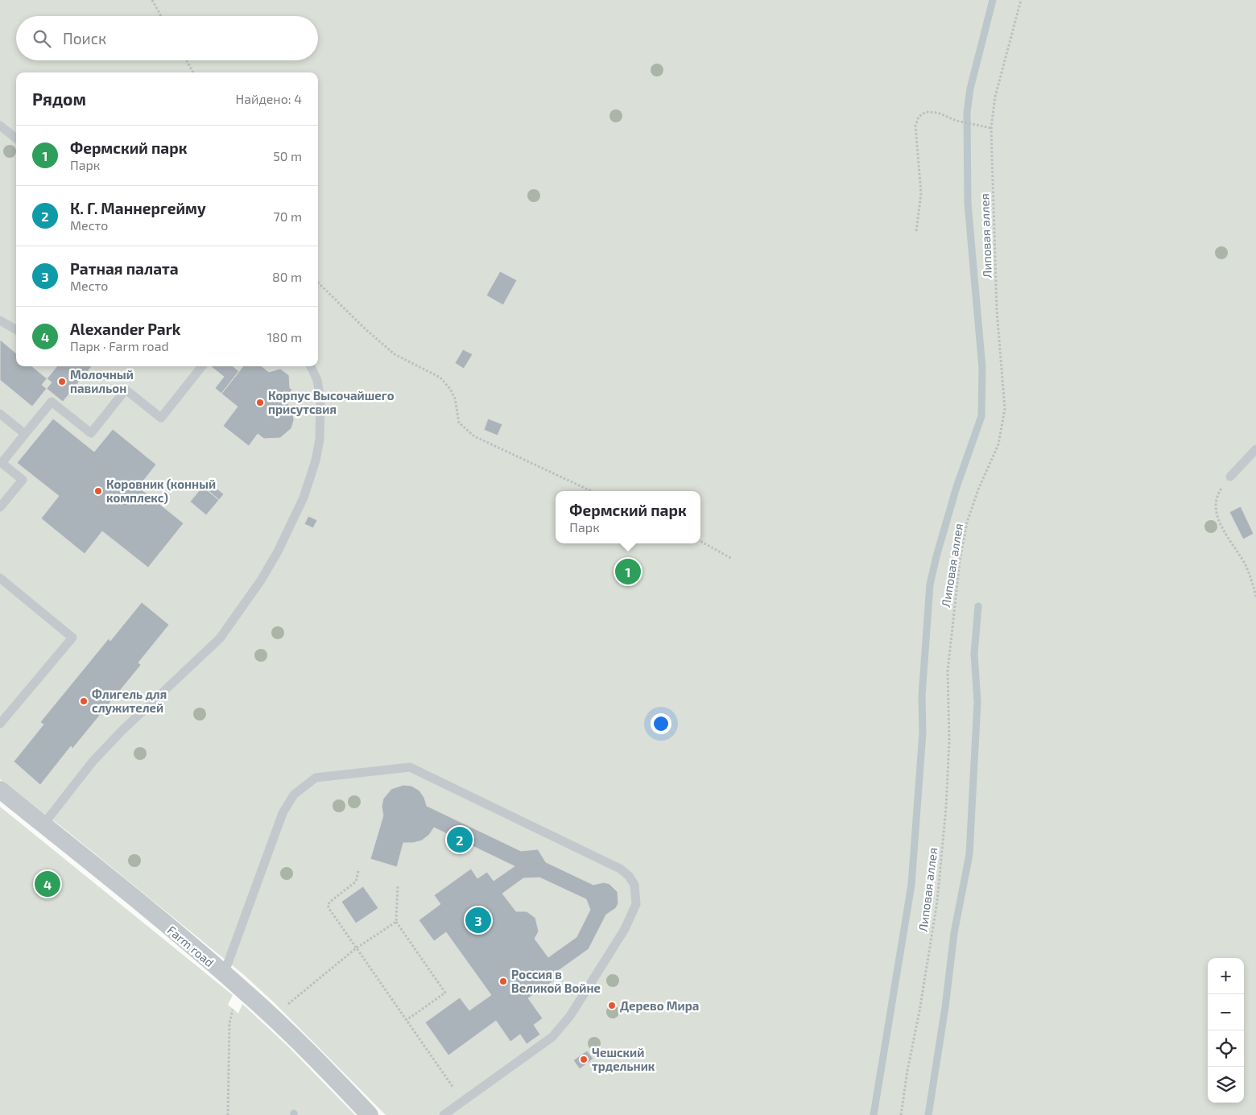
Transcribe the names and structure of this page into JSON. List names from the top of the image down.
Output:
{
  "streets": {
    "street": ["Farm road"],
    "path": ["Липовая аллея"]
  },
  "places": [
    "Молочный павильон",
    "Корпус Высочайшего присутсвия",
    "Коровник (конный комплекс)",
    "Флигель для служителей",
    "Россия в Великой Войне",
    "Дерево Мира",
    "Чешский трдельник"
  ],
  "page": {
    "search": "Поиск",
    "heading": ["Рядом", "Найдено: 4"],
    "list": [
      {
        "mark": "1",
        "name": "Фермский парк",
        "note": "Парк",
        "value": "50 m"
      },
      {
        "mark": "2",
        "name": "К. Г. Маннергейму",
        "note": "Место",
        "value": "70 m"
      },
      {
        "mark": "3",
        "name": "Ратная палата",
        "note": "Место",
        "value": "80 m"
      },
      {
        "mark": "4",
        "name": "Alexander Park",
        "note": "Парк · Farm road",
        "value": "180 m"
      }
    ],
    "popup": ["Фермский парк", "Парк"],
    "pins": [
      "1",
      "2",
      "4",
      "3"
    ],
    "map_buttons": ["+", "−"]
  }
}
